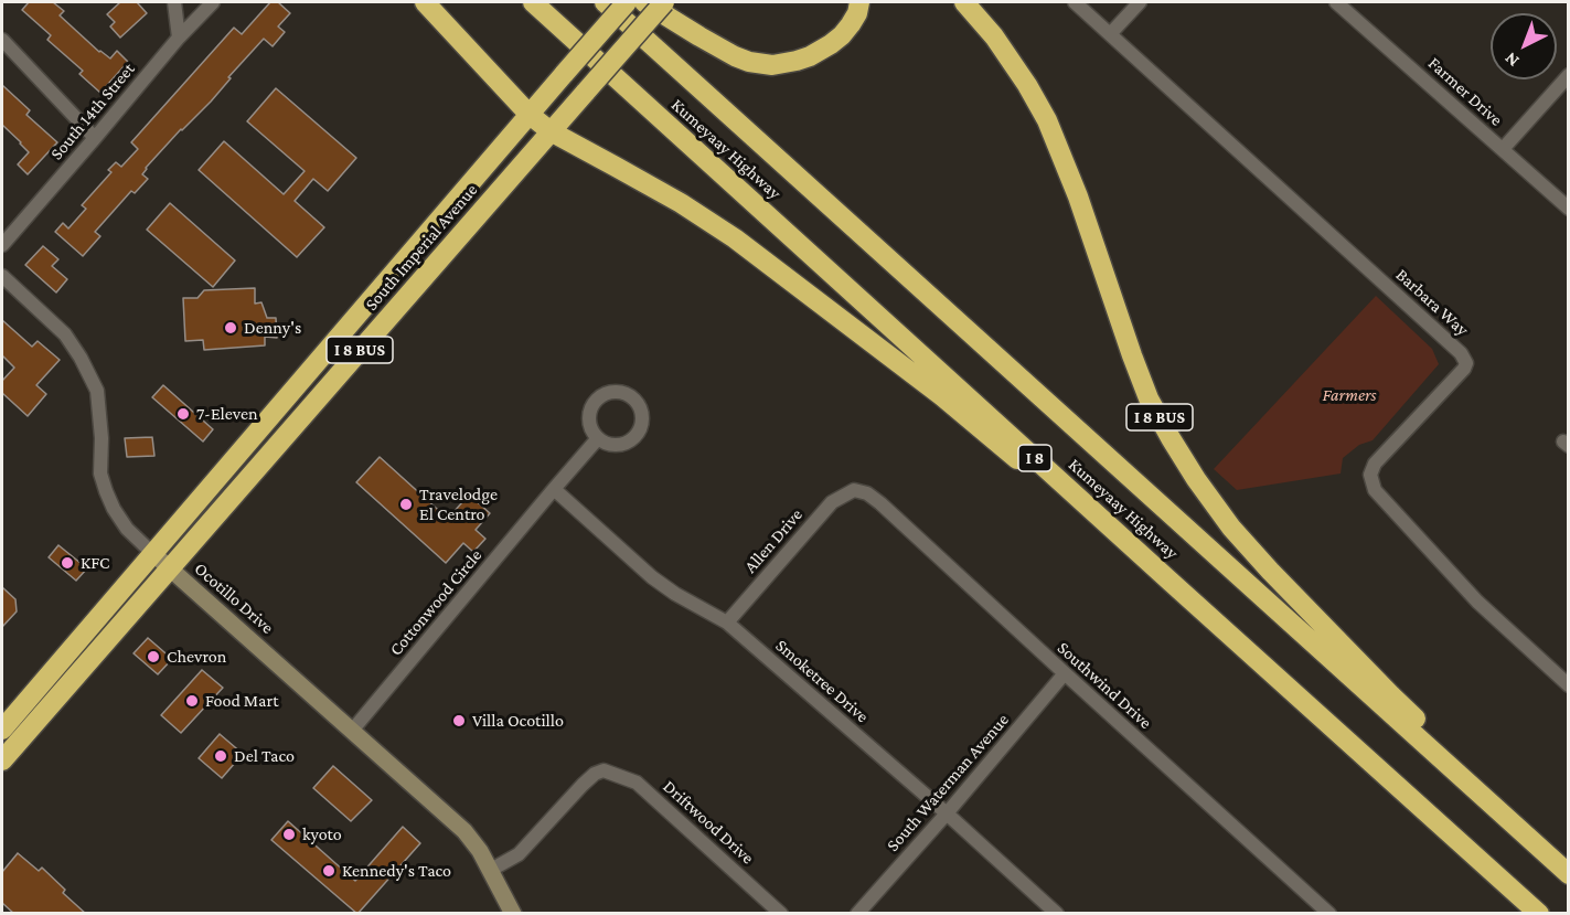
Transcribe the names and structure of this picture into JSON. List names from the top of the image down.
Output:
{
  "streets": {
    "highway": [
      "Kumeyaay Highway",
      "South Imperial Avenue",
      "I 8 BUS",
      "I 8"
    ],
    "street": [
      "Farmer Drive",
      "South 14th Street",
      "Barbara Way",
      "Allen Drive",
      "Ocotillo Drive",
      "Cottonwood Circle",
      "Smoketree Drive",
      "Southwind Drive",
      "South Waterman Avenue",
      "Driftwood Drive"
    ]
  },
  "crossings": [
    ["Kumeyaay Highway", "I 8 BUS"],
    ["South Imperial Avenue", "Ocotillo Drive"],
    ["Allen Drive", "Smoketree Drive"],
    ["Allen Drive", "Southwind Drive"],
    ["Ocotillo Drive", "Cottonwood Circle"],
    ["Ocotillo Drive", "Driftwood Drive"],
    ["Cottonwood Circle", "Smoketree Drive"],
    ["Smoketree Drive", "South Waterman Avenue"],
    ["Southwind Drive", "South Waterman Avenue"]
  ],
  "parks": ["Farmers"],
  "places": [
    "Denny's",
    "7-Eleven",
    "Travelodge El Centro",
    "KFC",
    "Chevron",
    "Food Mart",
    "Villa Ocotillo",
    "Del Taco",
    "kyoto",
    "Kennedy's Taco"
  ],
  "north": "bottom left"
}
